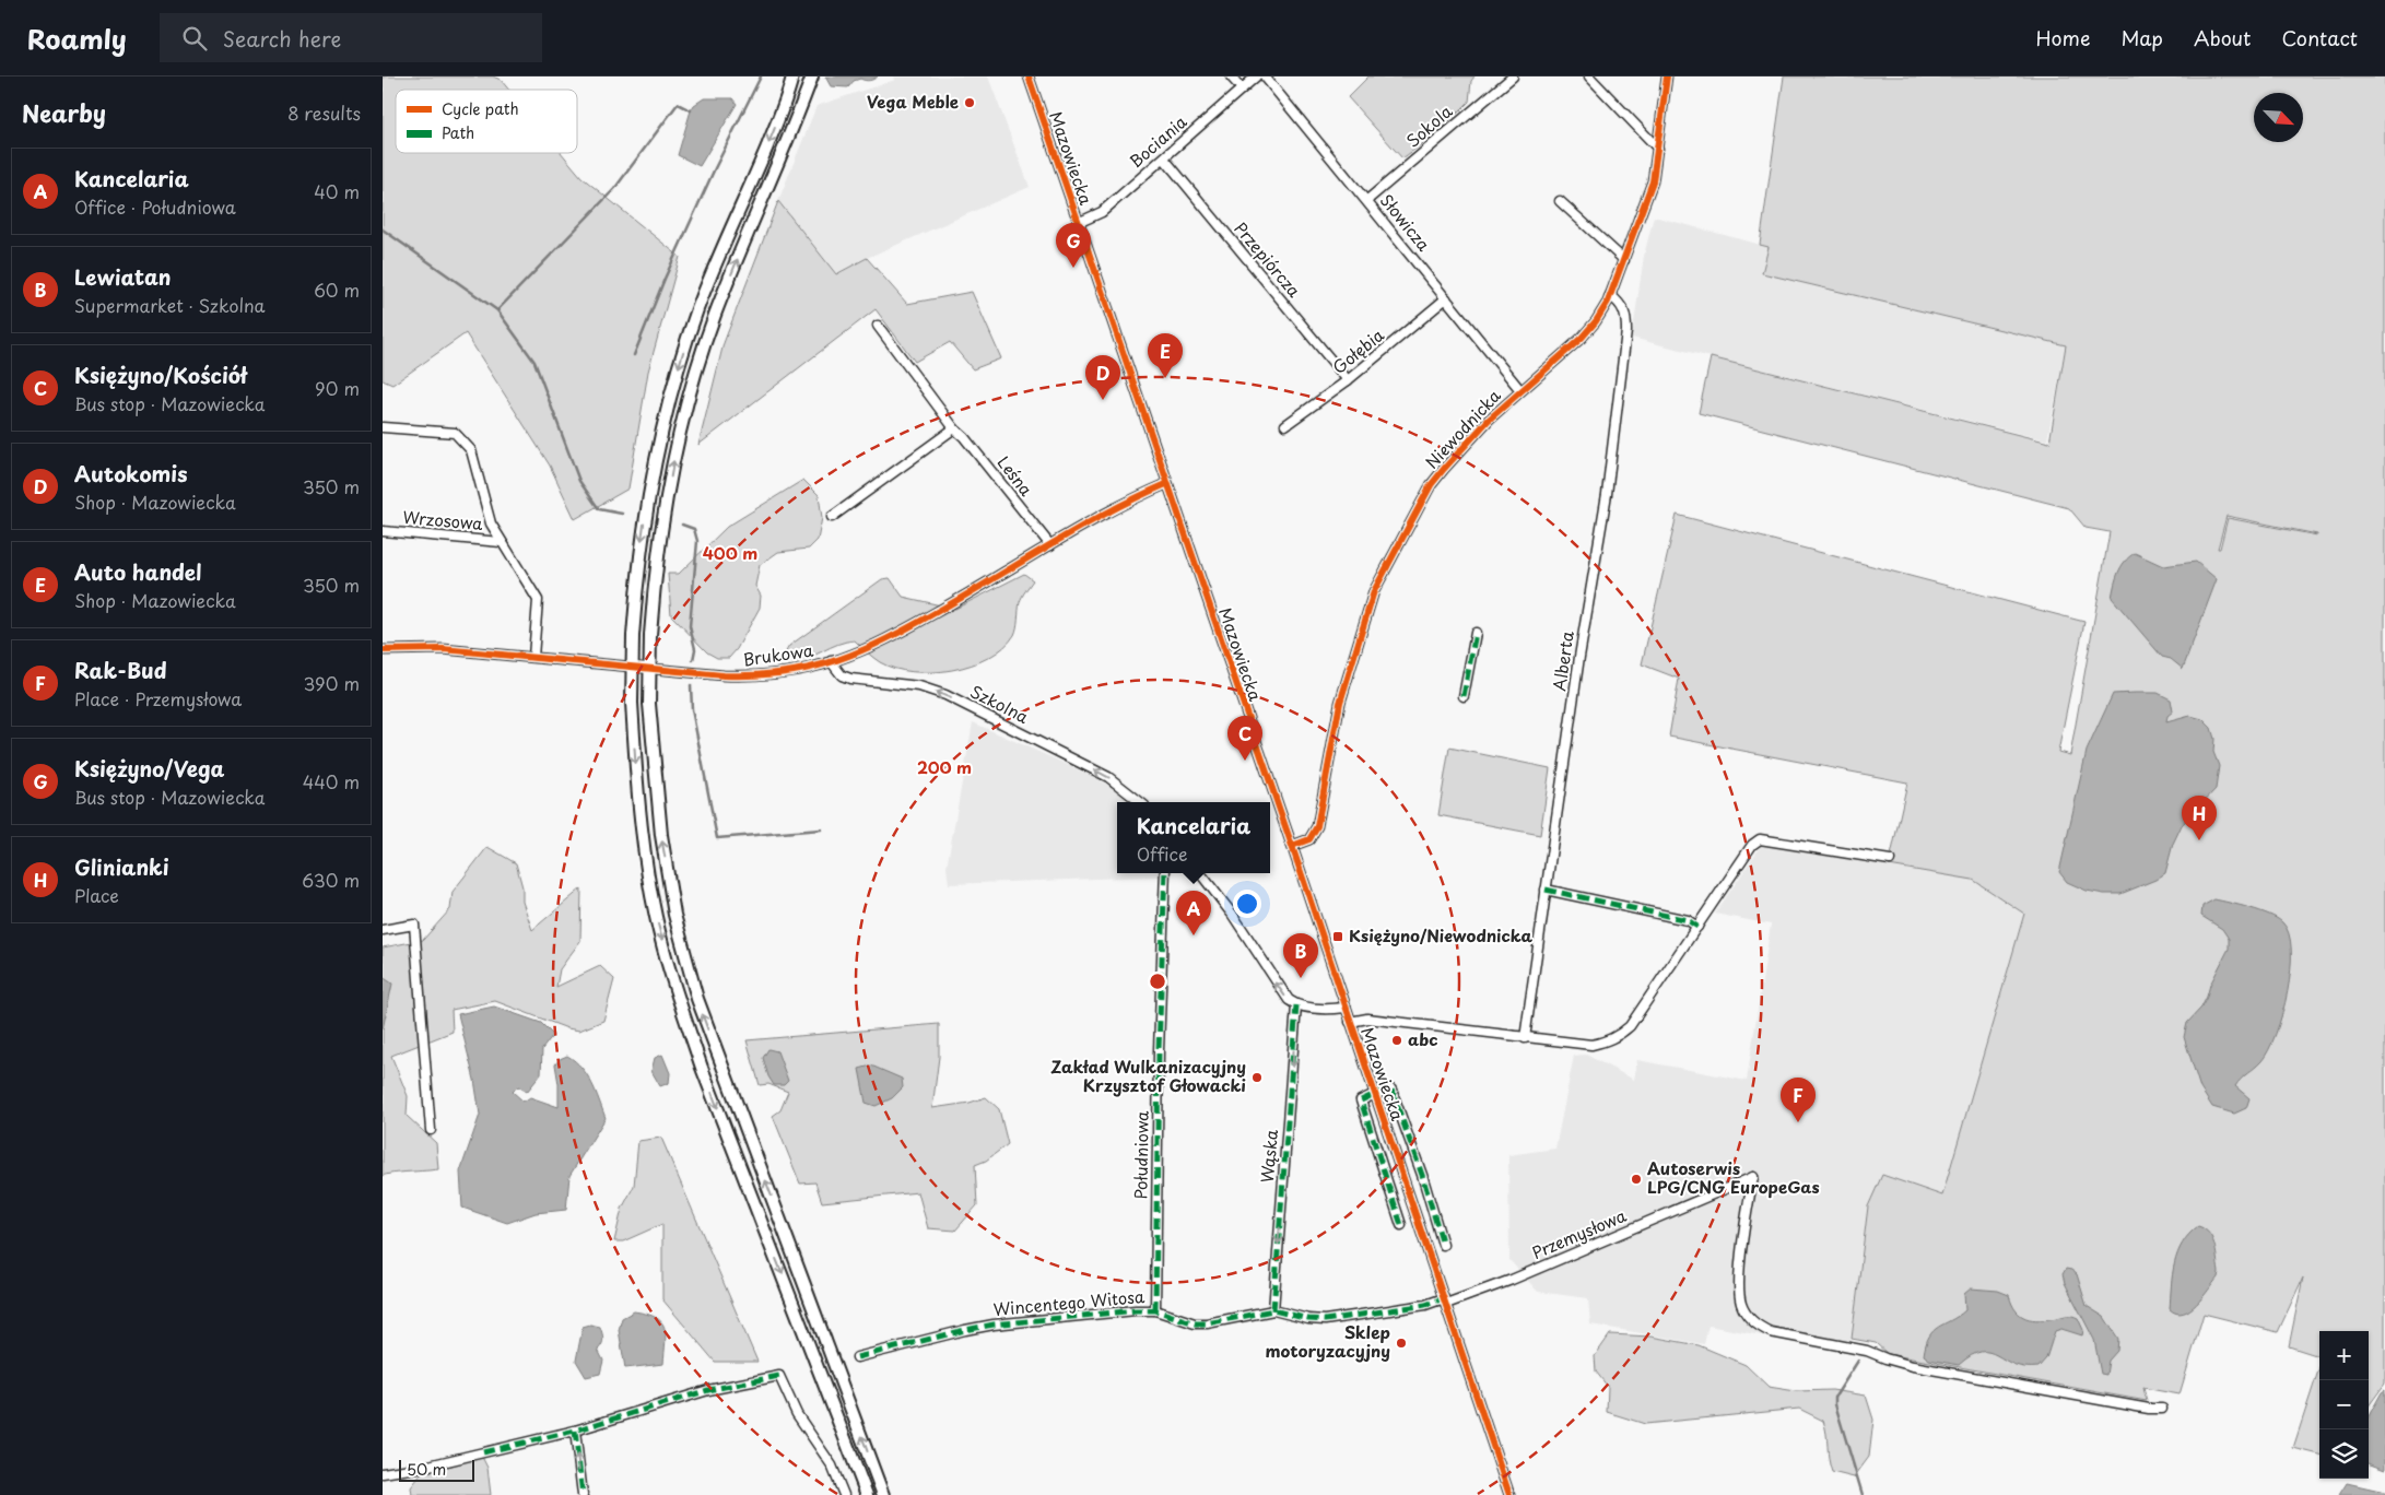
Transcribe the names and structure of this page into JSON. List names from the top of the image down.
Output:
{
  "streets": {
    "street": [
      "Sokola",
      "Bociania",
      "Mazowiecka",
      "Słowicza",
      "Przepiórcza",
      "Gołębia",
      "Niewodnicka",
      "Leśna",
      "Wrzosowa",
      "Brukowa",
      "Alberta",
      "Szkolna",
      "Południowa",
      "Wąska",
      "Przemysłowa",
      "Wincentego Witosa"
    ]
  },
  "crossings": [
    ["Sokola", "Słowicza"],
    ["Bociania", "Mazowiecka"],
    ["Bociania", "Przepiórcza"],
    ["Mazowiecka", "Niewodnicka"],
    ["Mazowiecka", "Brukowa"],
    ["Mazowiecka", "Przemysłowa"],
    ["Mazowiecka", "Wincentego Witosa"],
    ["Słowicza", "Gołębia"],
    ["Słowicza", "Niewodnicka"],
    ["Przepiórcza", "Gołębia"],
    ["Niewodnicka", "Alberta"],
    ["Leśna", "Brukowa"],
    ["Brukowa", "Szkolna"],
    ["Południowa", "Wincentego Witosa"],
    ["Wąska", "Wincentego Witosa"],
    ["Przemysłowa", "Wincentego Witosa"]
  ],
  "one_way": ["Szkolna", "Wąska"],
  "places": {
    "other": [
      "Vega Meble",
      "abc",
      "Zakład Wulkanizacyjny Krzysztof Głowacki",
      "Autoserwis LPG/CNG EuropeGas",
      "Sklep motoryzacyjny"
    ],
    "transit": ["Księżyno/Niewodnicka"]
  },
  "legend": ["Cycle path", "Path"],
  "scale_bar": "50 m",
  "north": "bottom right",
  "page": {
    "header": "Roamly",
    "search": "Search here",
    "nav": [
      "Home",
      "Map",
      "About",
      "Contact"
    ],
    "heading": ["Nearby", "8 results"],
    "list": [
      {
        "mark": "A",
        "name": "Kancelaria",
        "note": "Office · Południowa",
        "value": "40 m"
      },
      {
        "mark": "B",
        "name": "Lewiatan",
        "note": "Supermarket · Szkolna",
        "value": "60 m"
      },
      {
        "mark": "C",
        "name": "Księżyno/Kościół",
        "note": "Bus stop · Mazowiecka",
        "value": "90 m"
      },
      {
        "mark": "D",
        "name": "Autokomis",
        "note": "Shop · Mazowiecka",
        "value": "350 m"
      },
      {
        "mark": "E",
        "name": "Auto handel",
        "note": "Shop · Mazowiecka",
        "value": "350 m"
      },
      {
        "mark": "F",
        "name": "Rak-Bud",
        "note": "Place · Przemysłowa",
        "value": "390 m"
      },
      {
        "mark": "G",
        "name": "Księżyno/Vega",
        "note": "Bus stop · Mazowiecka",
        "value": "440 m"
      },
      {
        "mark": "H",
        "name": "Glinianki",
        "note": "Place",
        "value": "630 m"
      }
    ],
    "pins": [
      "G",
      "E",
      "D",
      "C",
      "H",
      "A",
      "B",
      "F"
    ],
    "popup": ["Kancelaria", "Office"],
    "map_buttons": ["+", "−"],
    "scale": "50 m"
  },
  "rings": ["400 m", "200 m"]
}
